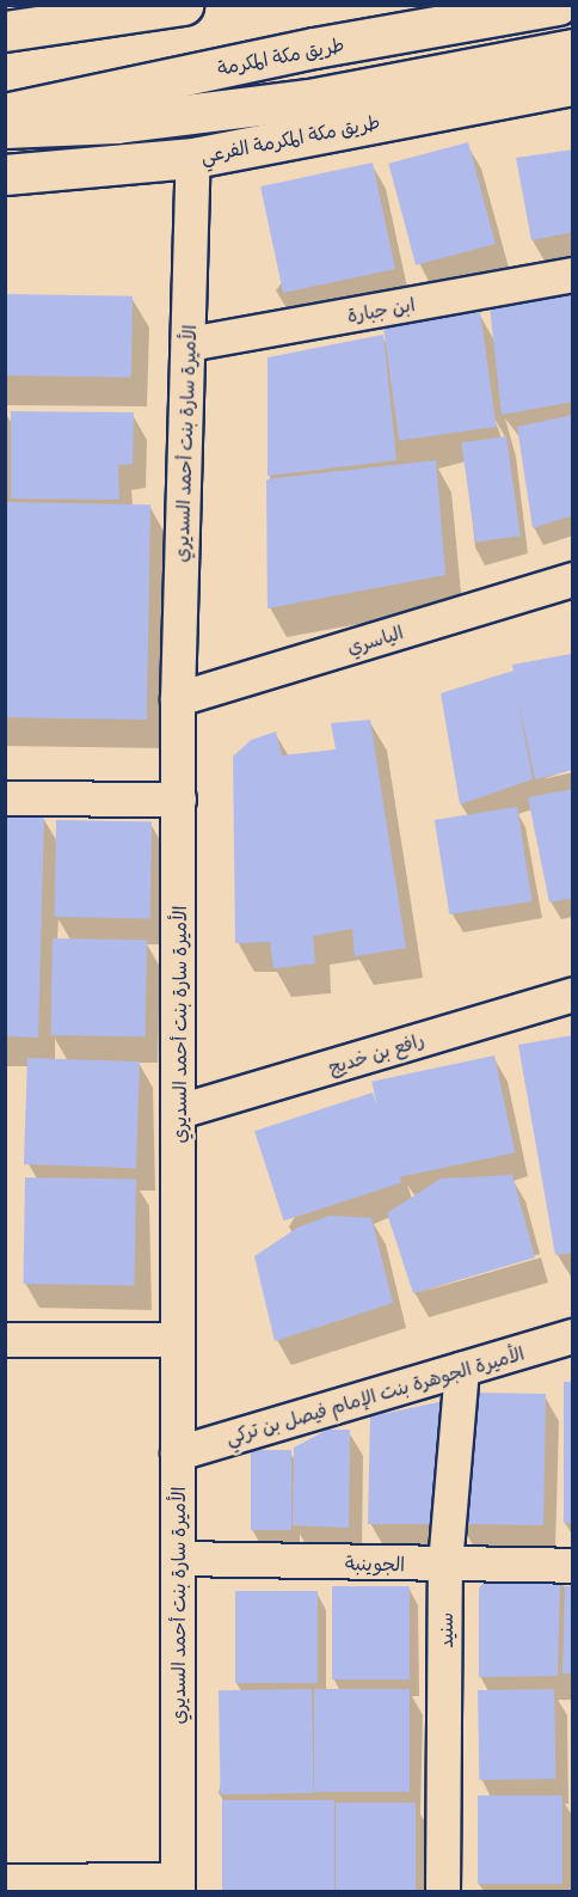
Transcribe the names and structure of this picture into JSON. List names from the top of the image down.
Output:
{
  "streets": {
    "main road": ["طريق مكة المكرمة", "طريق مكة المكرمة الفرعي"],
    "street": [
      "ابن جبارة",
      "الأميرة سارة بنت أحمد السديري",
      "الياسري",
      "رافع بن خديج",
      "الأميرة الجوهرة بنت الإمام فيصل بن تركي",
      "الجوينبة",
      "سنيد"
    ]
  },
  "crossings": [
    ["طريق مكة المكرمة الفرعي", "الأميرة سارة بنت أحمد السديري"],
    ["ابن جبارة", "الأميرة سارة بنت أحمد السديري"],
    ["الأميرة سارة بنت أحمد السديري", "الياسري"],
    ["الأميرة سارة بنت أحمد السديري", "رافع بن خديج"],
    ["الأميرة سارة بنت أحمد السديري", "الأميرة الجوهرة بنت الإمام فيصل بن تركي"],
    ["الأميرة سارة بنت أحمد السديري", "الجوينبة"],
    ["الأميرة الجوهرة بنت الإمام فيصل بن تركي", "سنيد"],
    ["الجوينبة", "سنيد"]
  ]
}
